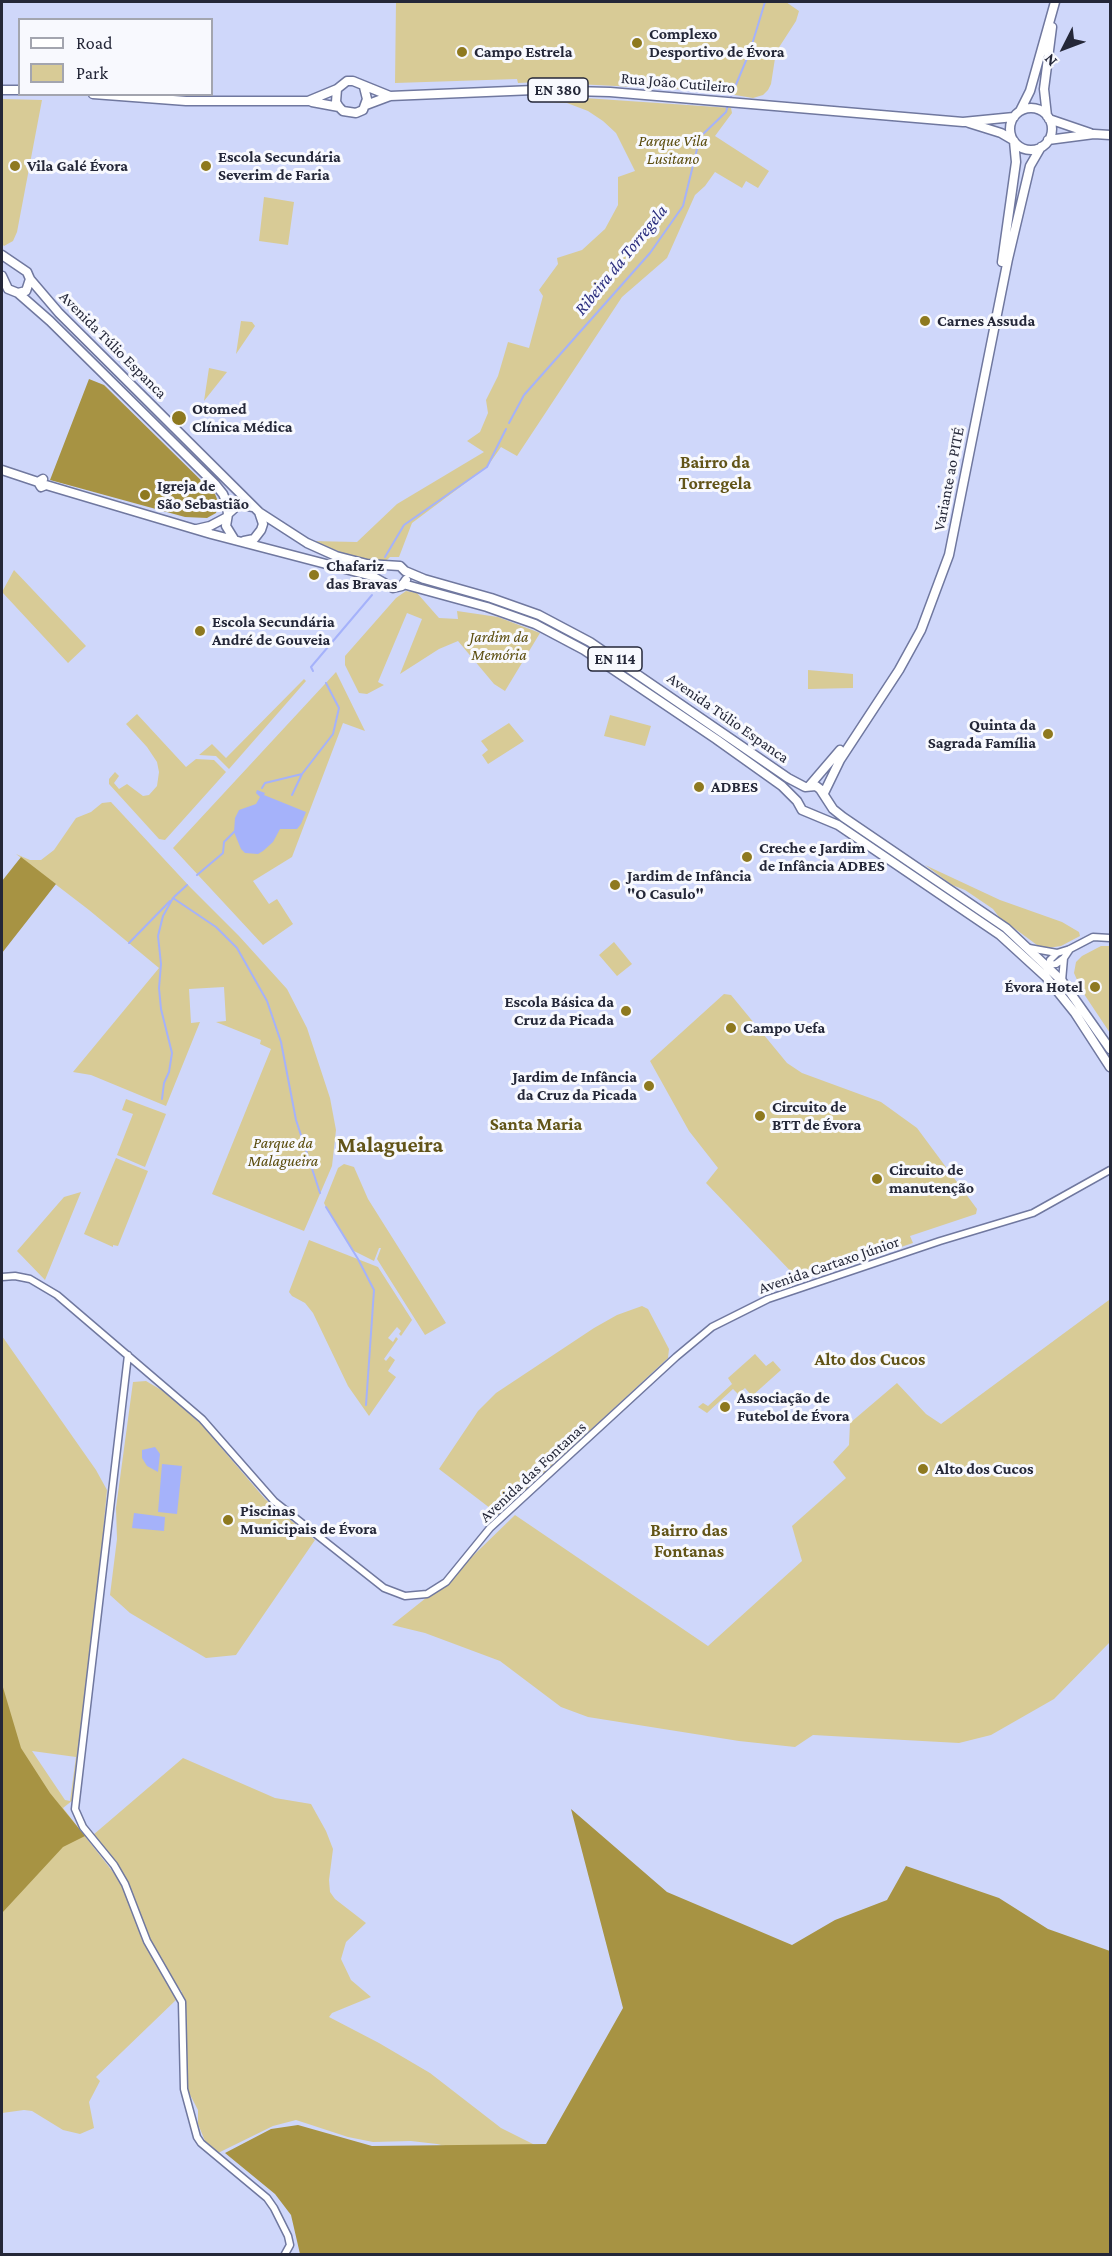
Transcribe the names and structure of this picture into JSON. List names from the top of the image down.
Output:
{
  "streets": {
    "main road": [
      "Rua João Cutileiro",
      "EN 380",
      "Avenida Túlio Espanca",
      "Variante ao PITÉ",
      "EN 114"
    ],
    "street": ["Avenida Cartaxo Júnior", "Avenida das Fontanas"]
  },
  "crossings": [
    ["Rua João Cutileiro", "Variante ao PITÉ"],
    ["Avenida Túlio Espanca", "Variante ao PITÉ"],
    ["Avenida Cartaxo Júnior", "Avenida das Fontanas"]
  ],
  "districts": [
    "Bairro da Torregela",
    "Santa Maria",
    "Malagueira",
    "Alto dos Cucos",
    "Bairro das Fontanas"
  ],
  "water": ["Ribeira da Torregela"],
  "parks": ["Parque Vila Lusitano", "Jardim da Memória", "Parque da Malagueira"],
  "places": [
    "Complexo Desportivo de Évora",
    "Campo Estrela",
    "Vila Galé Évora",
    "Escola Secundária Severim de Faria",
    "Carnes Assuda",
    "Otomed Clínica Médica",
    "Igreja de São Sebastião",
    "Chafariz das Bravas",
    "Escola Secundária André de Gouveia",
    "Quinta da Sagrada Família",
    "ADBES",
    "Creche e Jardim de Infância ADBES",
    "Jardim de Infância \"O Casulo\"",
    "Évora Hotel",
    "Escola Básica da Cruz da Picada",
    "Campo Uefa",
    "Jardim de Infância da Cruz da Picada",
    "Circuito de BTT de Évora",
    "Circuito de manutenção",
    "Associação de Futebol de Évora",
    "Alto dos Cucos",
    "Piscinas Municipais de Évora"
  ],
  "legend": ["Road", "Park"],
  "north": "bottom left"
}
